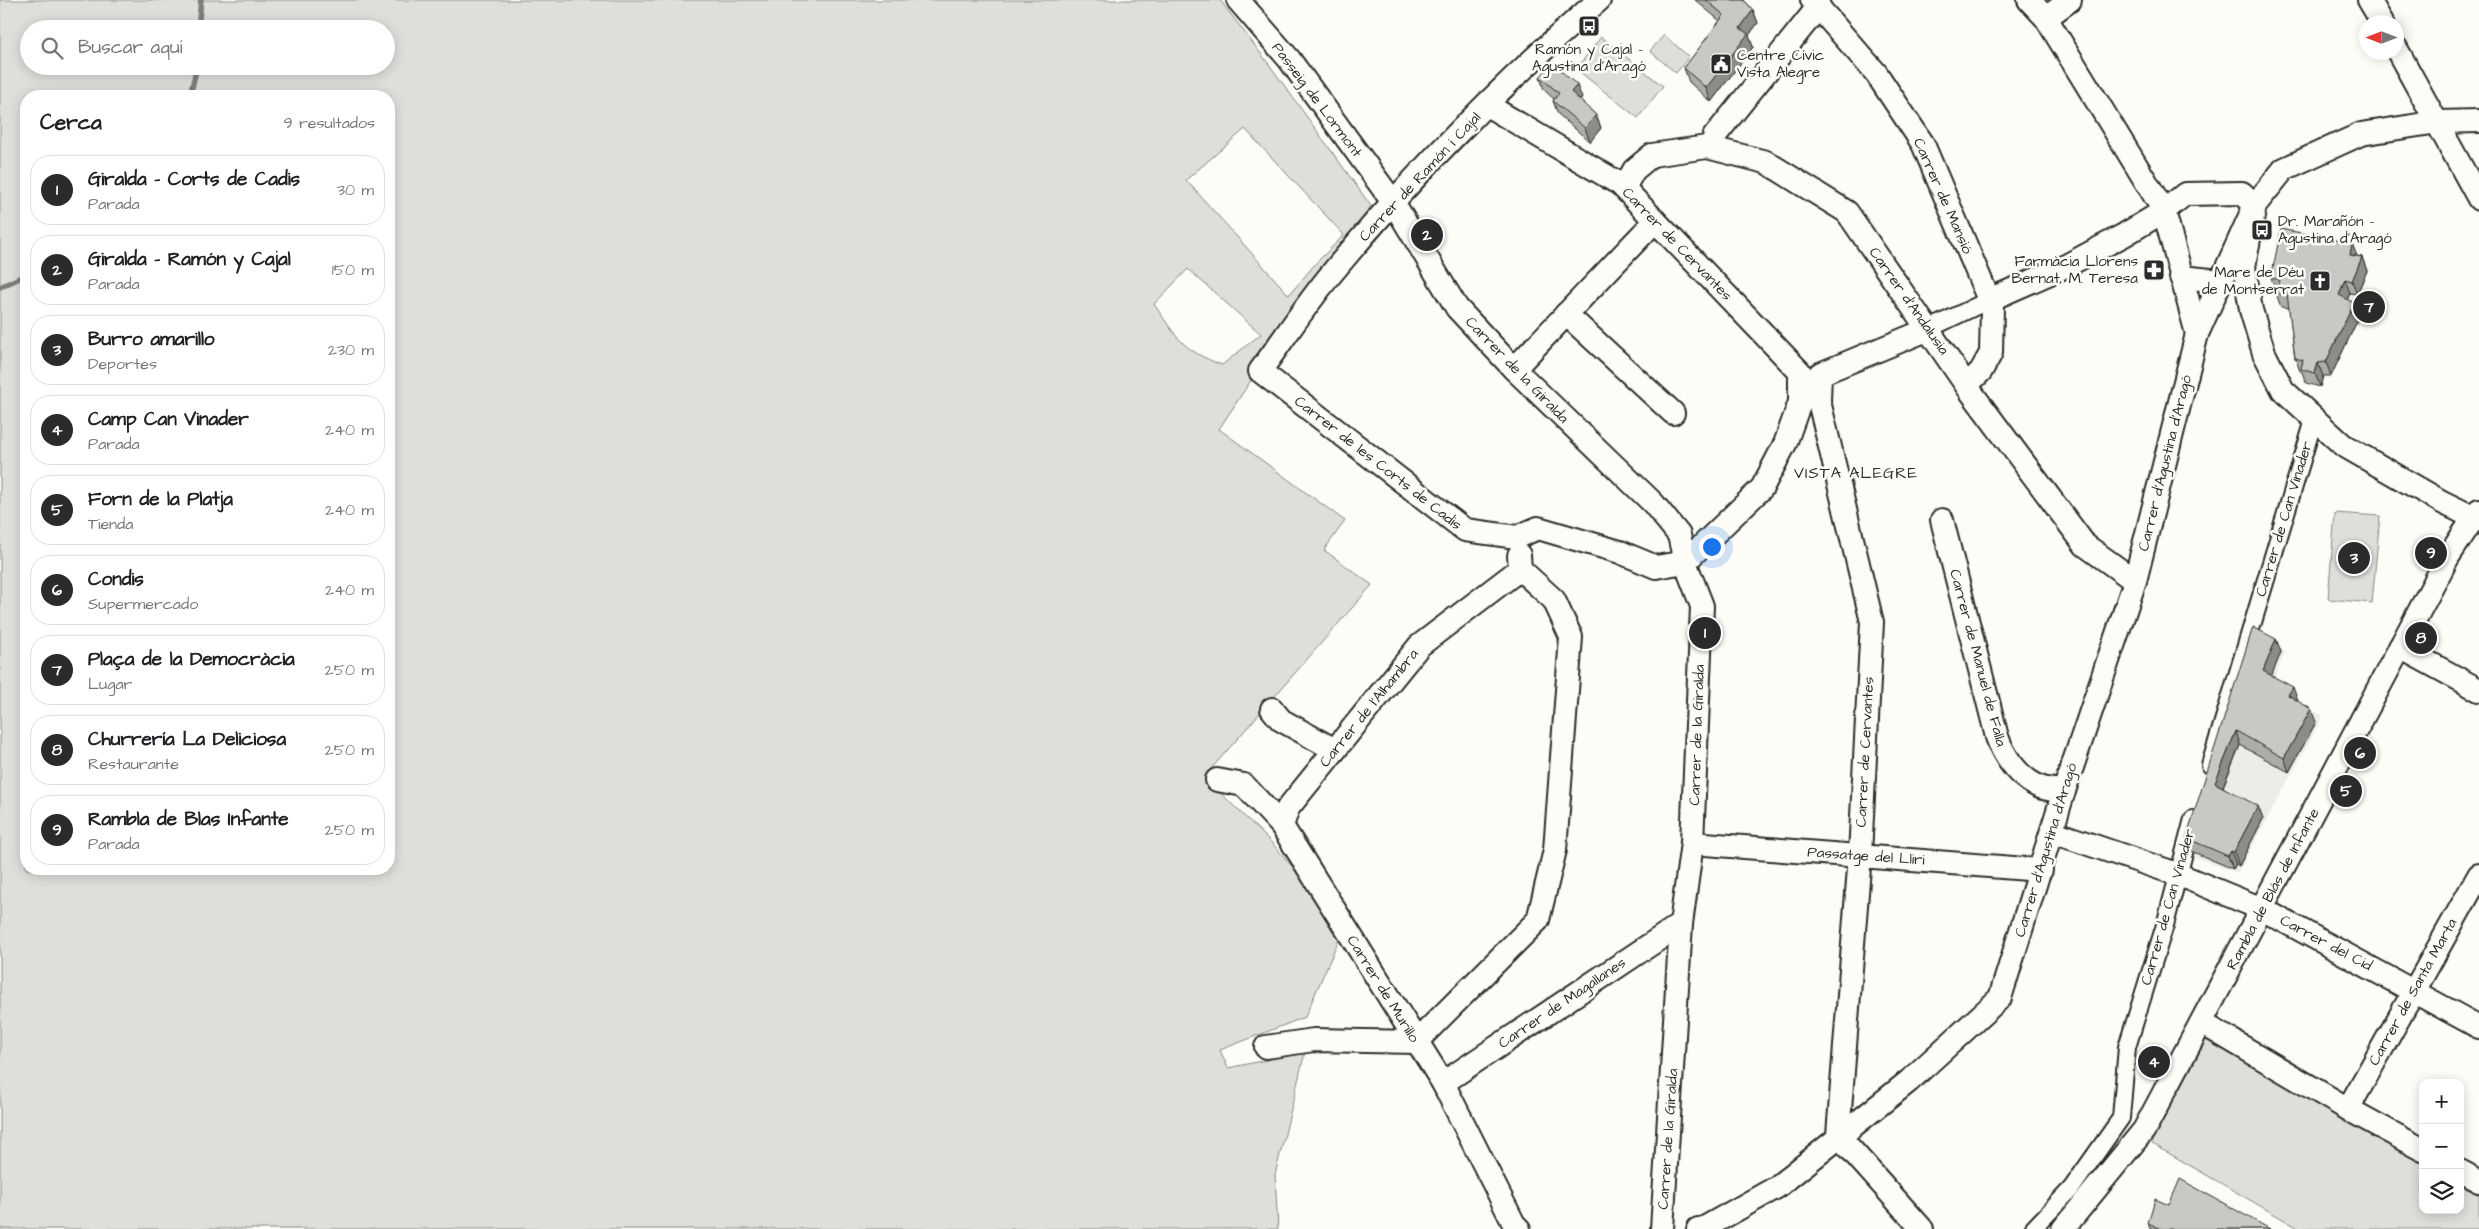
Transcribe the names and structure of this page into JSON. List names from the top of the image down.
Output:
{
  "streets": {
    "street": [
      "Passeig de Lormont",
      "Carrer de Ramón i Cajal",
      "Carrer de Mansió",
      "Carrer de Cervantes",
      "Carrer d'Andalusia",
      "Carrer de la Giralda",
      "Carrer de les Corts de Cadis",
      "Carrer d'Agustina d'Aragó",
      "Carrer de Can Vinader",
      "Carrer de Manuel de Falla",
      "Carrer de l'Alhambra",
      "Passatge del Lliri",
      "Rambla de Blás de Infante",
      "Carrer del Cid",
      "Carrer de Murillo",
      "Carrer de Santa Marta",
      "Carrer de Magallanes"
    ]
  },
  "crossings": [
    ["Passeig de Lormont", "Carrer de Ramón i Cajal"],
    ["Passeig de Lormont", "Carrer de la Giralda"],
    ["Carrer de Ramón i Cajal", "Carrer de Cervantes"],
    ["Carrer de Ramón i Cajal", "Carrer de la Giralda"],
    ["Carrer de Ramón i Cajal", "Carrer de les Corts de Cadis"],
    ["Carrer de Mansió", "Carrer d'Andalusia"],
    ["Carrer de Cervantes", "Carrer d'Andalusia"],
    ["Carrer de Cervantes", "Carrer d'Agustina d'Aragó"],
    ["Carrer de Cervantes", "Passatge del Lliri"],
    ["Carrer d'Andalusia", "Carrer d'Agustina d'Aragó"],
    ["Carrer de la Giralda", "Carrer de les Corts de Cadis"],
    ["Carrer de la Giralda", "Passatge del Lliri"],
    ["Carrer de la Giralda", "Carrer de Magallanes"],
    ["Carrer d'Agustina d'Aragó", "Carrer de Manuel de Falla"],
    ["Carrer d'Agustina d'Aragó", "Passatge del Lliri"],
    ["Carrer d'Agustina d'Aragó", "Carrer del Cid"],
    ["Carrer de Can Vinader", "Carrer del Cid"],
    ["Carrer de l'Alhambra", "Carrer de Murillo"],
    ["Rambla de Blás de Infante", "Carrer del Cid"],
    ["Carrer del Cid", "Carrer de Santa Marta"],
    ["Carrer de Murillo", "Carrer de Magallanes"]
  ],
  "districts": ["VISTA ALEGRE"],
  "places": {
    "bus stop": ["Ramón y Cajal - Agustina d'Aragó", "Dr. Marañón - Agustina d'Aragó"],
    "public building": ["Centre Cívic Vista Alegre"],
    "pharmacy": ["Farmàcia Llorens Bernat, M. Teresa"],
    "church": ["Mare de Déu de Montserrat"]
  },
  "north": "left",
  "page": {
    "search": "Buscar aquí",
    "heading": ["Cerca", "9 resultados"],
    "list": [
      {
        "mark": "1",
        "name": "Giralda - Corts de Cadis",
        "note": "Parada",
        "value": "30 m"
      },
      {
        "mark": "2",
        "name": "Giralda - Ramón y Cajal",
        "note": "Parada",
        "value": "150 m"
      },
      {
        "mark": "3",
        "name": "Burro amarillo",
        "note": "Deportes",
        "value": "230 m"
      },
      {
        "mark": "4",
        "name": "Camp Can Vinader",
        "note": "Parada",
        "value": "240 m"
      },
      {
        "mark": "5",
        "name": "Forn de la Platja",
        "note": "Tienda",
        "value": "240 m"
      },
      {
        "mark": "6",
        "name": "Condis",
        "note": "Supermercado",
        "value": "240 m"
      },
      {
        "mark": "7",
        "name": "Plaça de la Democràcia",
        "note": "Lugar",
        "value": "250 m"
      },
      {
        "mark": "8",
        "name": "Churrería La Deliciosa",
        "note": "Restaurante",
        "value": "250 m"
      },
      {
        "mark": "9",
        "name": "Rambla de Blas Infante",
        "note": "Parada",
        "value": "250 m"
      }
    ],
    "pins": [
      "2",
      "7",
      "9",
      "3",
      "1",
      "8",
      "6",
      "5",
      "4"
    ],
    "map_buttons": ["+", "−"]
  }
}
